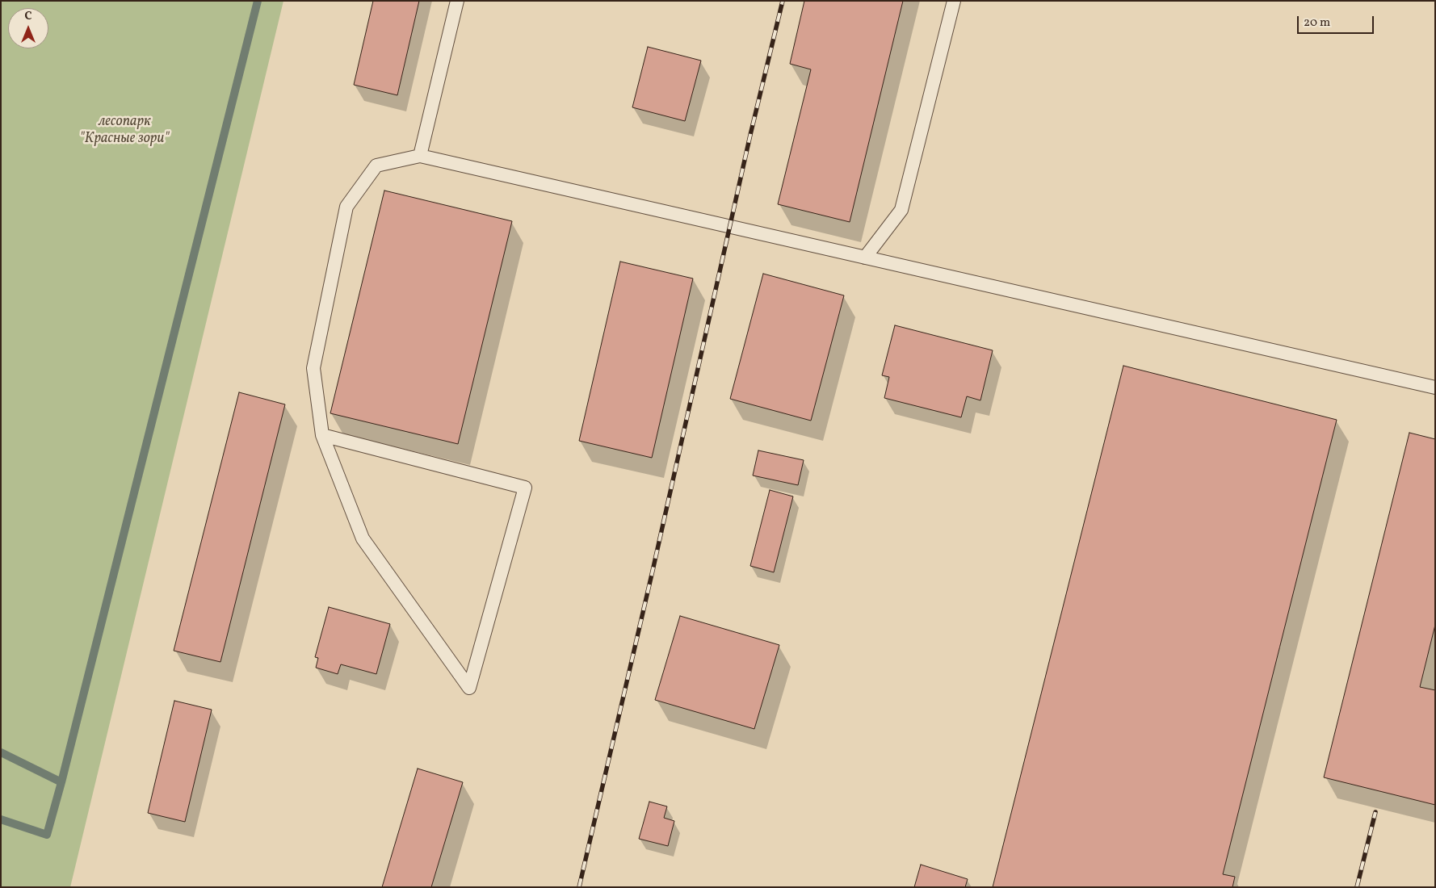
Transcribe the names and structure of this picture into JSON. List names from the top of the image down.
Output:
{
  "parks": ["лесопарк \"Красные зори\""],
  "scale_bar": "20 m",
  "north": "top"
}
